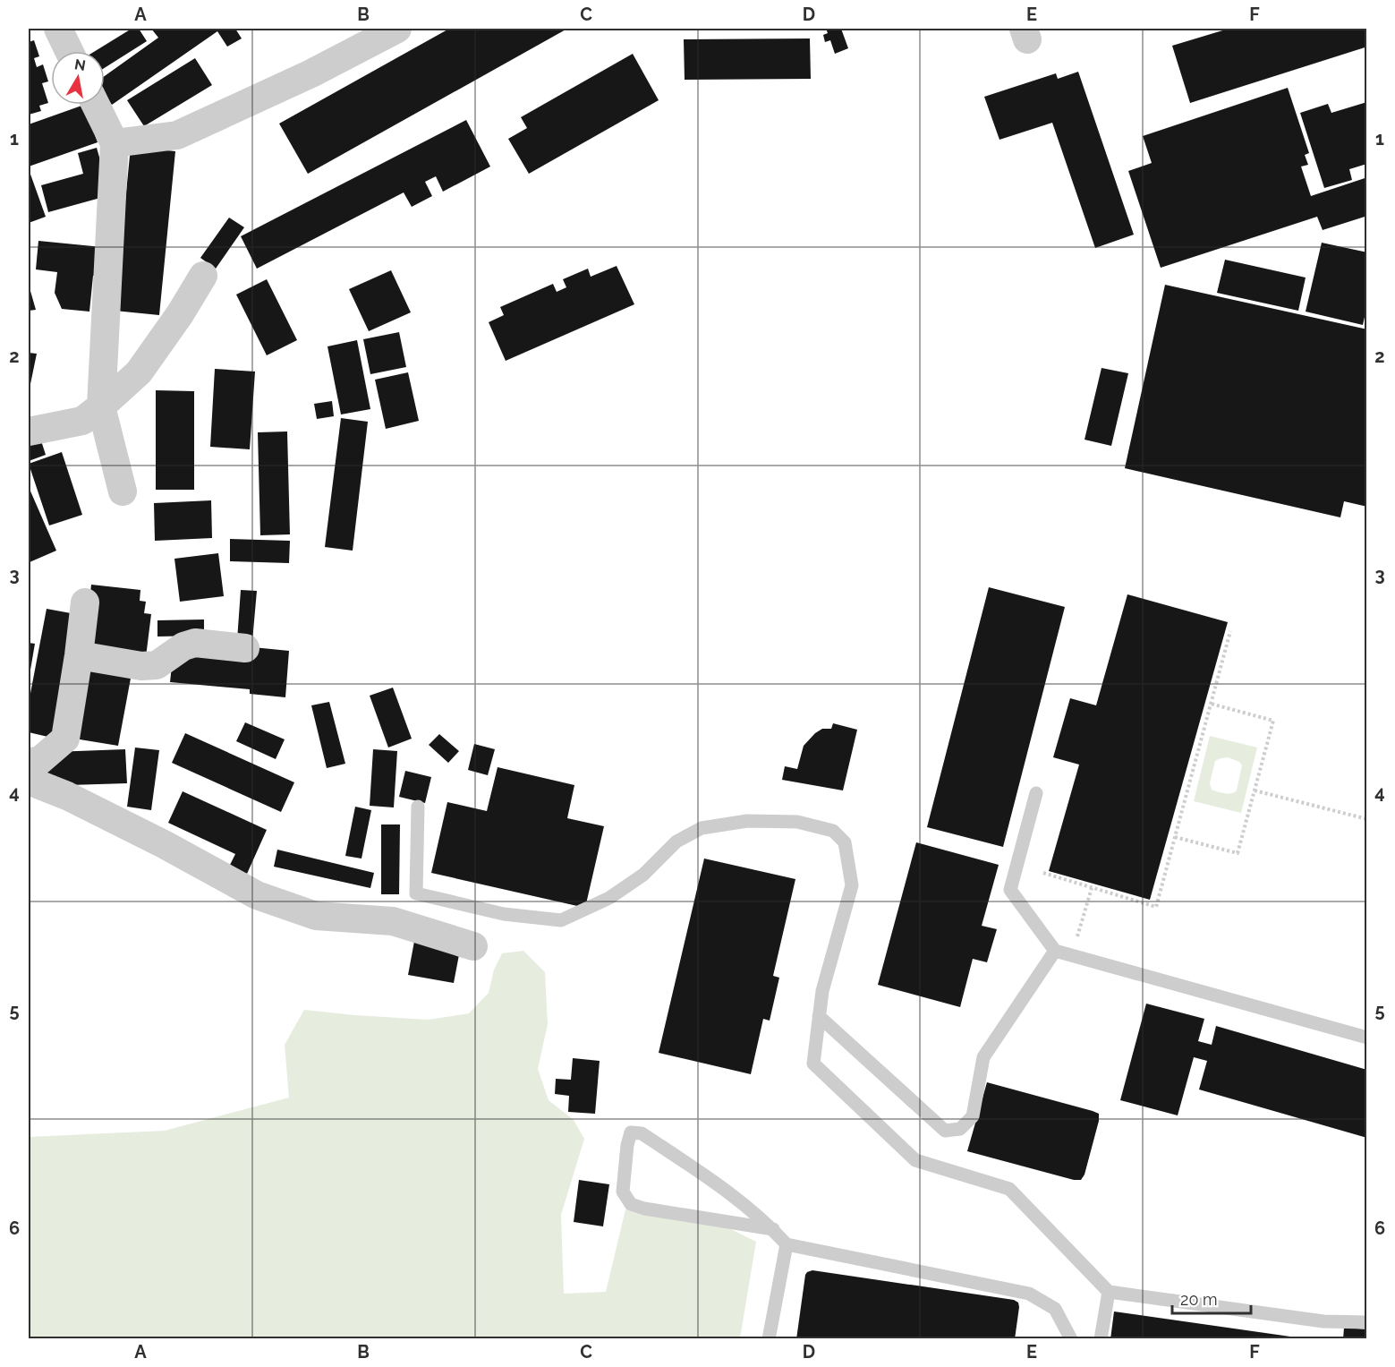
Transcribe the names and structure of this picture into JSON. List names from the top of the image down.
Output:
{
  "scale_bar": "20 m",
  "north": "top",
  "grid": {
    "columns": [
      "A",
      "B",
      "C",
      "D",
      "E",
      "F"
    ],
    "rows": [
      "1",
      "2",
      "3",
      "4",
      "5",
      "6"
    ]
  }
}
